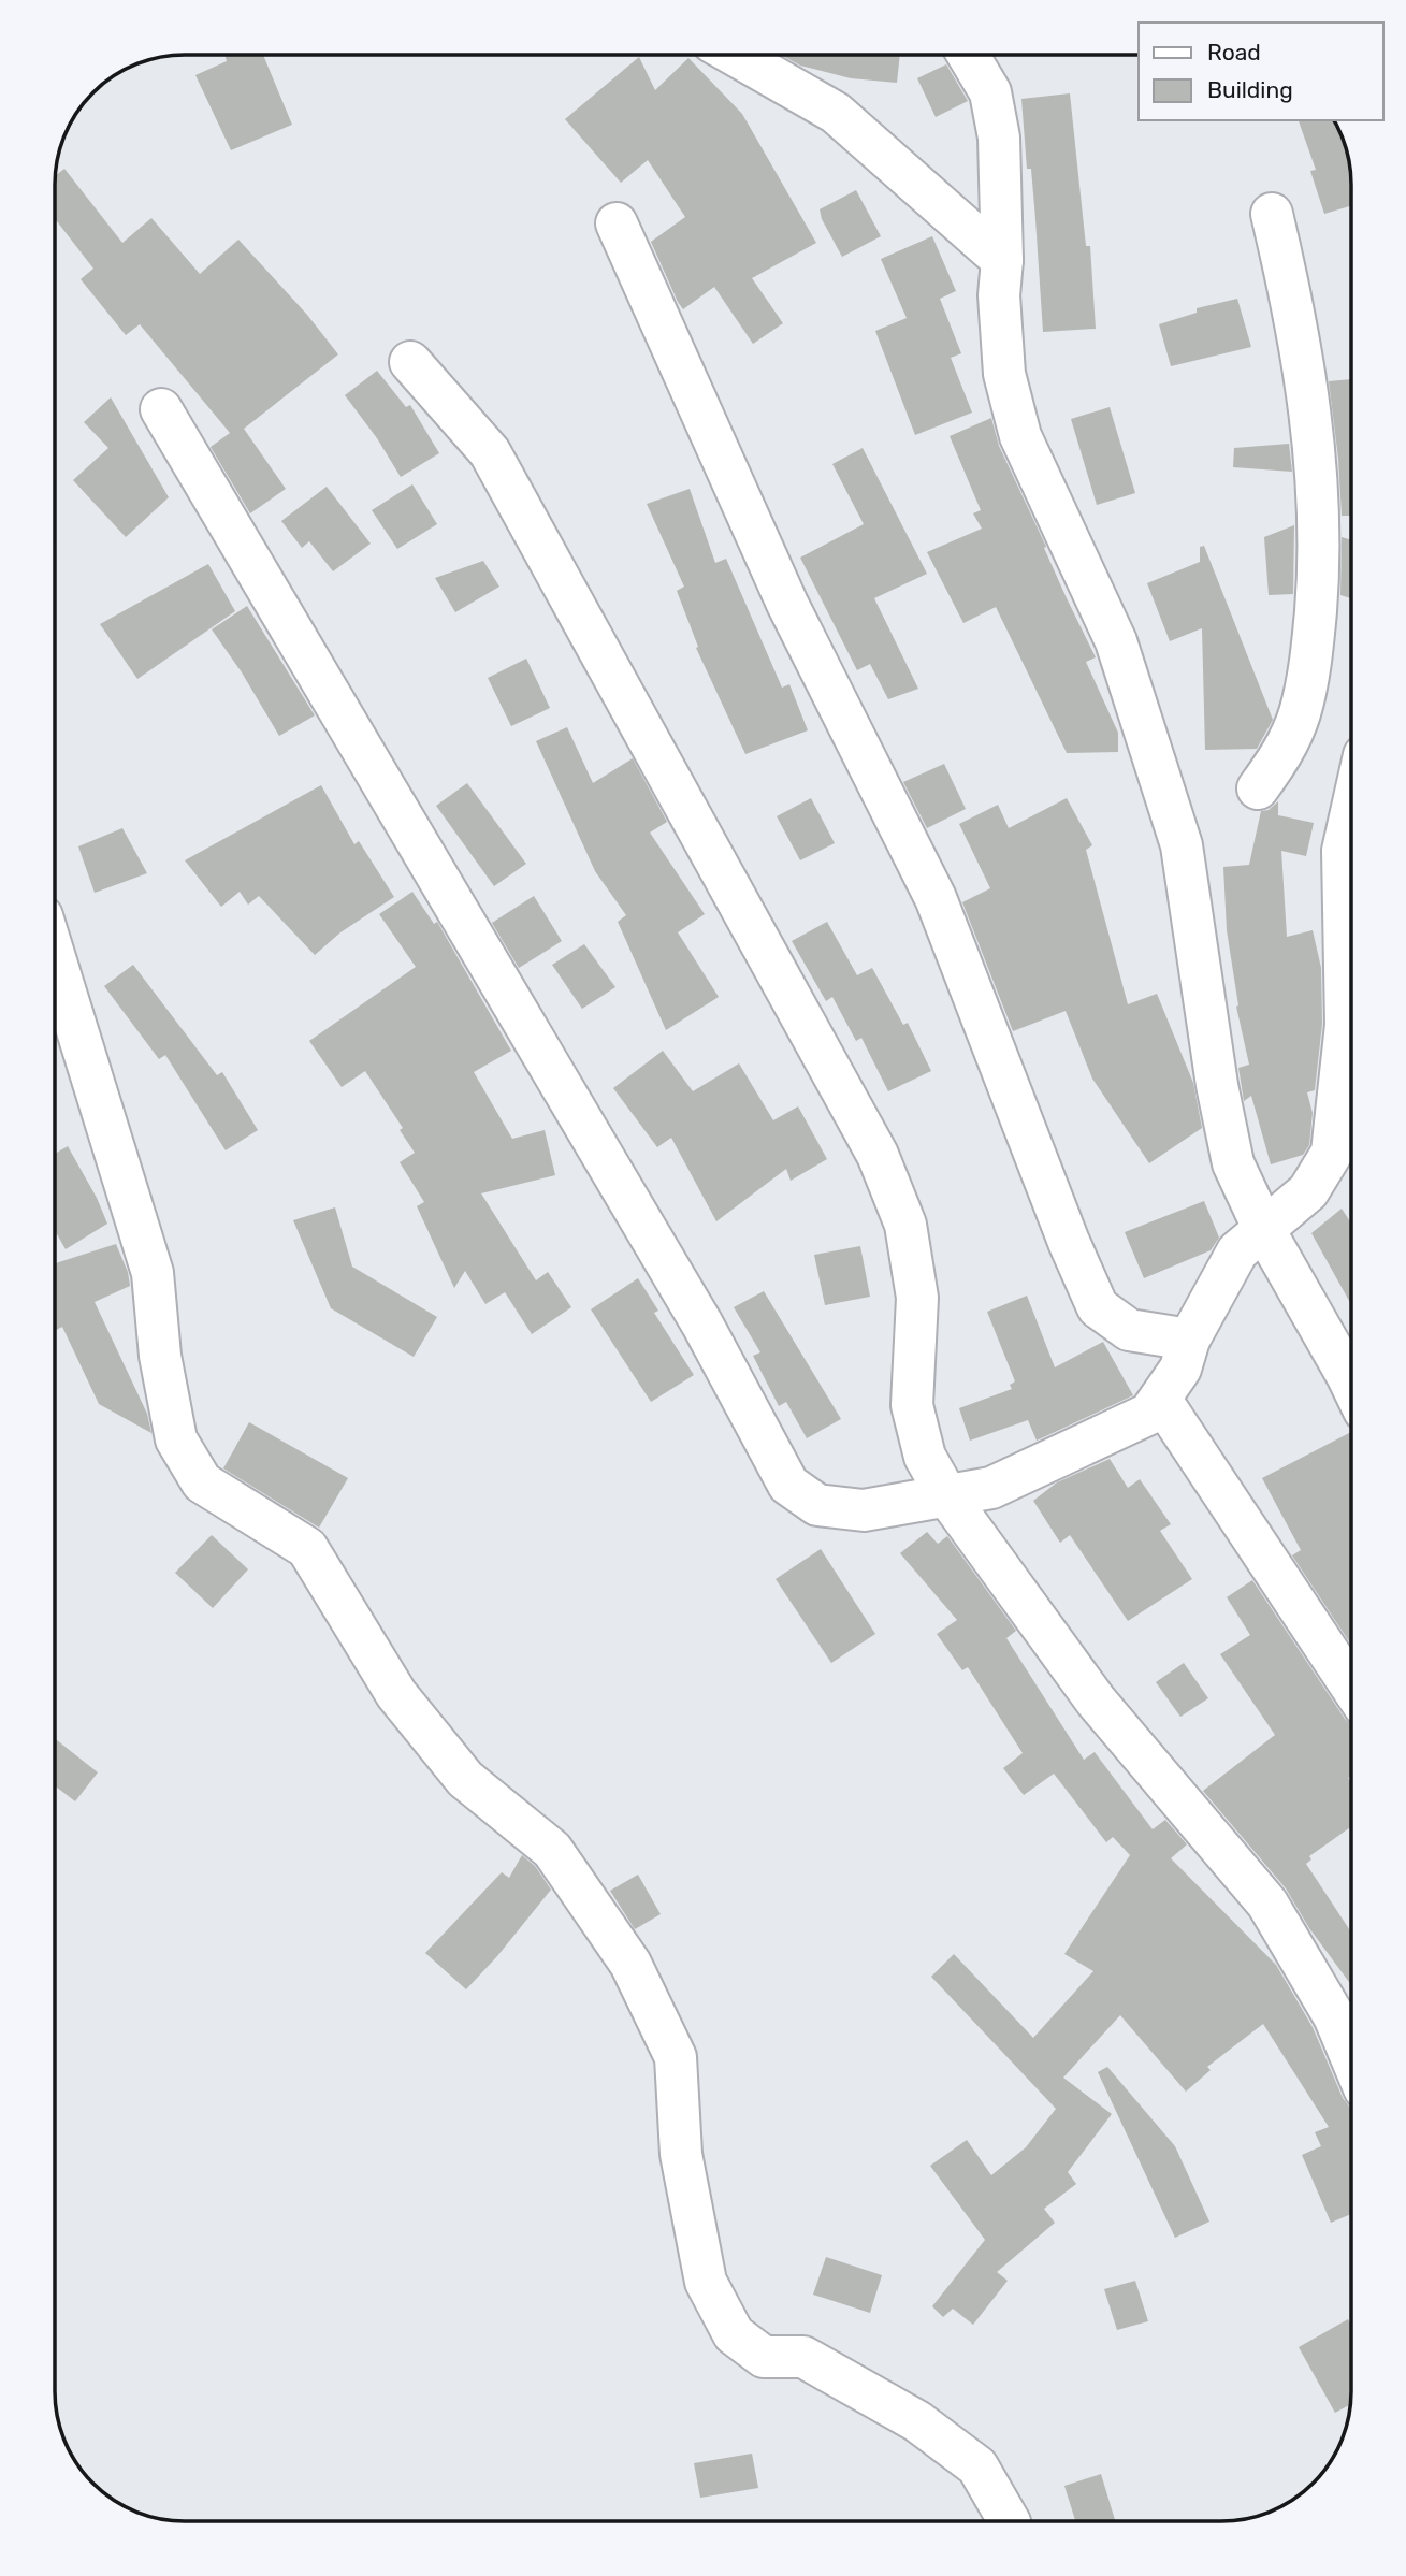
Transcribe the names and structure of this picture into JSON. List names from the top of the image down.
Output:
{
  "legend": ["Road", "Building"]
}
